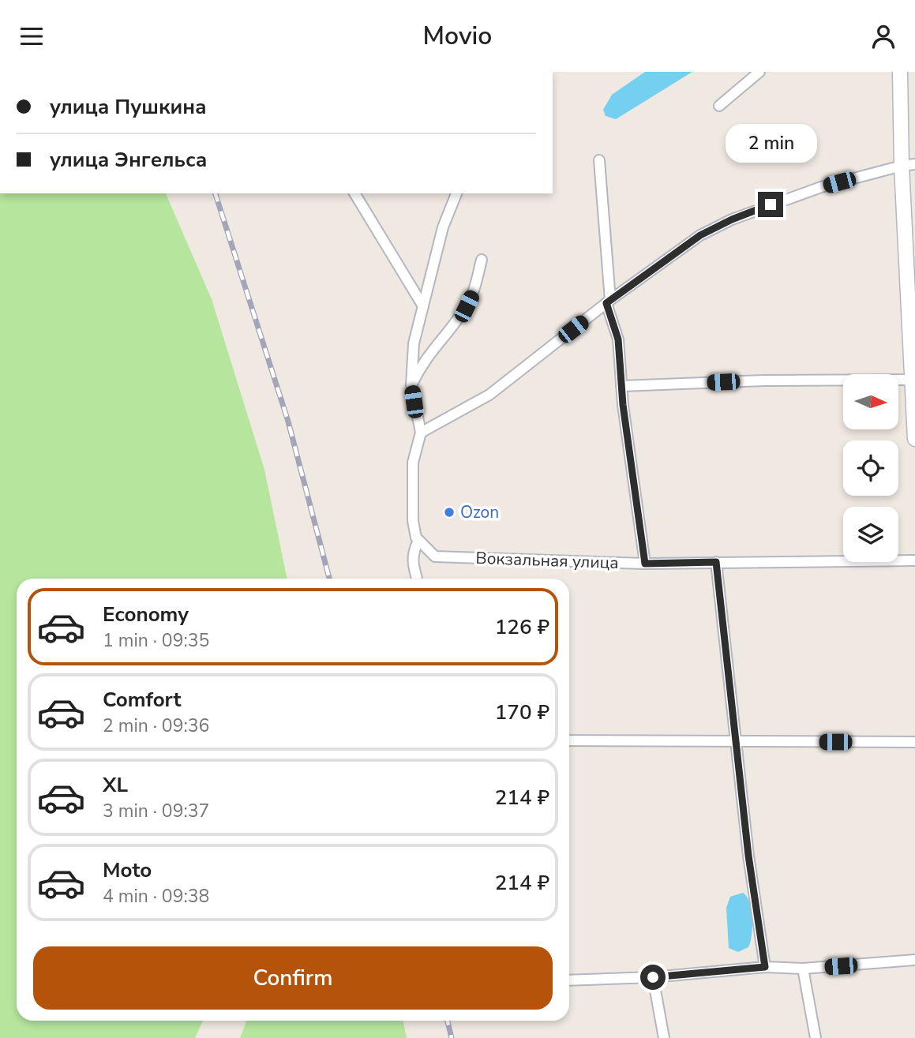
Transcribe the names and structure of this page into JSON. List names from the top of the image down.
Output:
{
  "streets": {
    "street": ["Вокзальная улица"]
  },
  "places": ["Ozon"],
  "north": "right",
  "page": {
    "header": "Movio",
    "banner": ["улица Пушкина", "улица Энгельса"],
    "bubble": "2 min",
    "list": [
      {
        "name": "Economy",
        "note": "1 min · 09:35",
        "value": "126 ₽"
      },
      {
        "name": "Comfort",
        "note": "2 min · 09:36",
        "value": "170 ₽"
      },
      {
        "name": "XL",
        "note": "3 min · 09:37",
        "value": "214 ₽"
      },
      {
        "name": "Moto",
        "note": "4 min · 09:38",
        "value": "214 ₽"
      }
    ],
    "buttons": "Confirm"
  }
}
